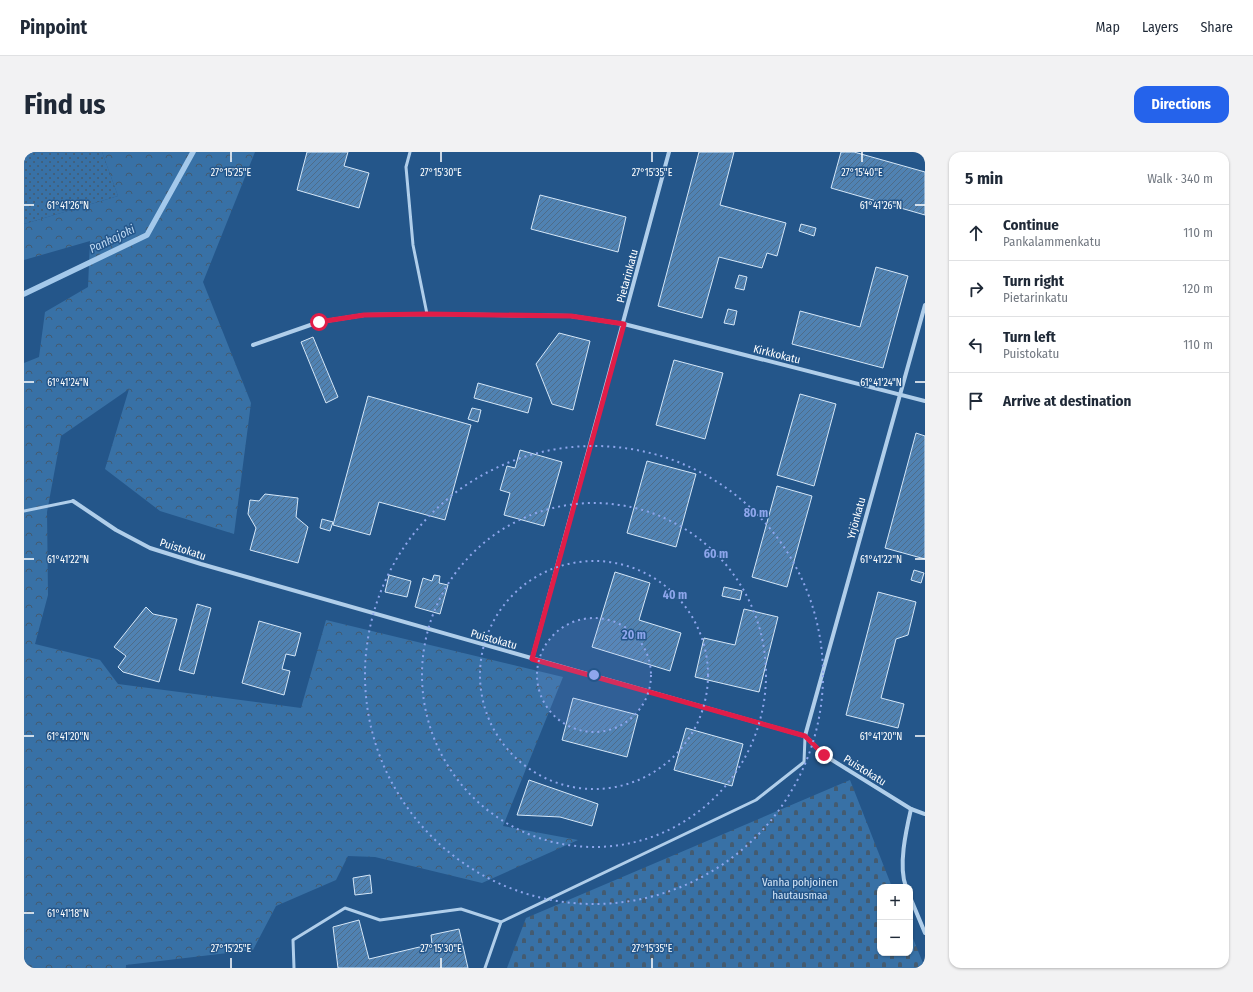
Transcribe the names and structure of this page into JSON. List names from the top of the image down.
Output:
{
  "streets": {
    "street": [
      "Pietarinkatu",
      "Kirkkokatu",
      "Yrjönkatu",
      "Puistokatu"
    ]
  },
  "crossings": [
    ["Pietarinkatu", "Kirkkokatu"],
    ["Pietarinkatu", "Puistokatu"],
    ["Kirkkokatu", "Yrjönkatu"],
    ["Yrjönkatu", "Puistokatu"]
  ],
  "water": ["Pankajoki"],
  "parks": ["Vanha pohjoinen hautausmaa"],
  "page": {
    "header": "Pinpoint",
    "nav": ["Map", "Layers", "Share"],
    "buttons": "Directions",
    "title": "Find us",
    "heading": ["5 min", "Walk · 340 m"],
    "list": [
      ["Continue", "Pankalammenkatu", "110 m"],
      ["Turn right", "Pietarinkatu", "120 m"],
      ["Turn left", "Puistokatu", "110 m"],
      "Arrive at destination"
    ],
    "map_buttons": ["+", "−"]
  },
  "coordinates": [
    "27°15'25\"E",
    "27°15'30\"E",
    "27°15'35\"E",
    "27°15'40\"E",
    "61°41'26\"N",
    "61°41'24\"N",
    "61°41'22\"N",
    "61°41'20\"N",
    "61°41'18\"N"
  ],
  "rings": [
    "80 m",
    "60 m",
    "40 m",
    "20 m"
  ]
}
